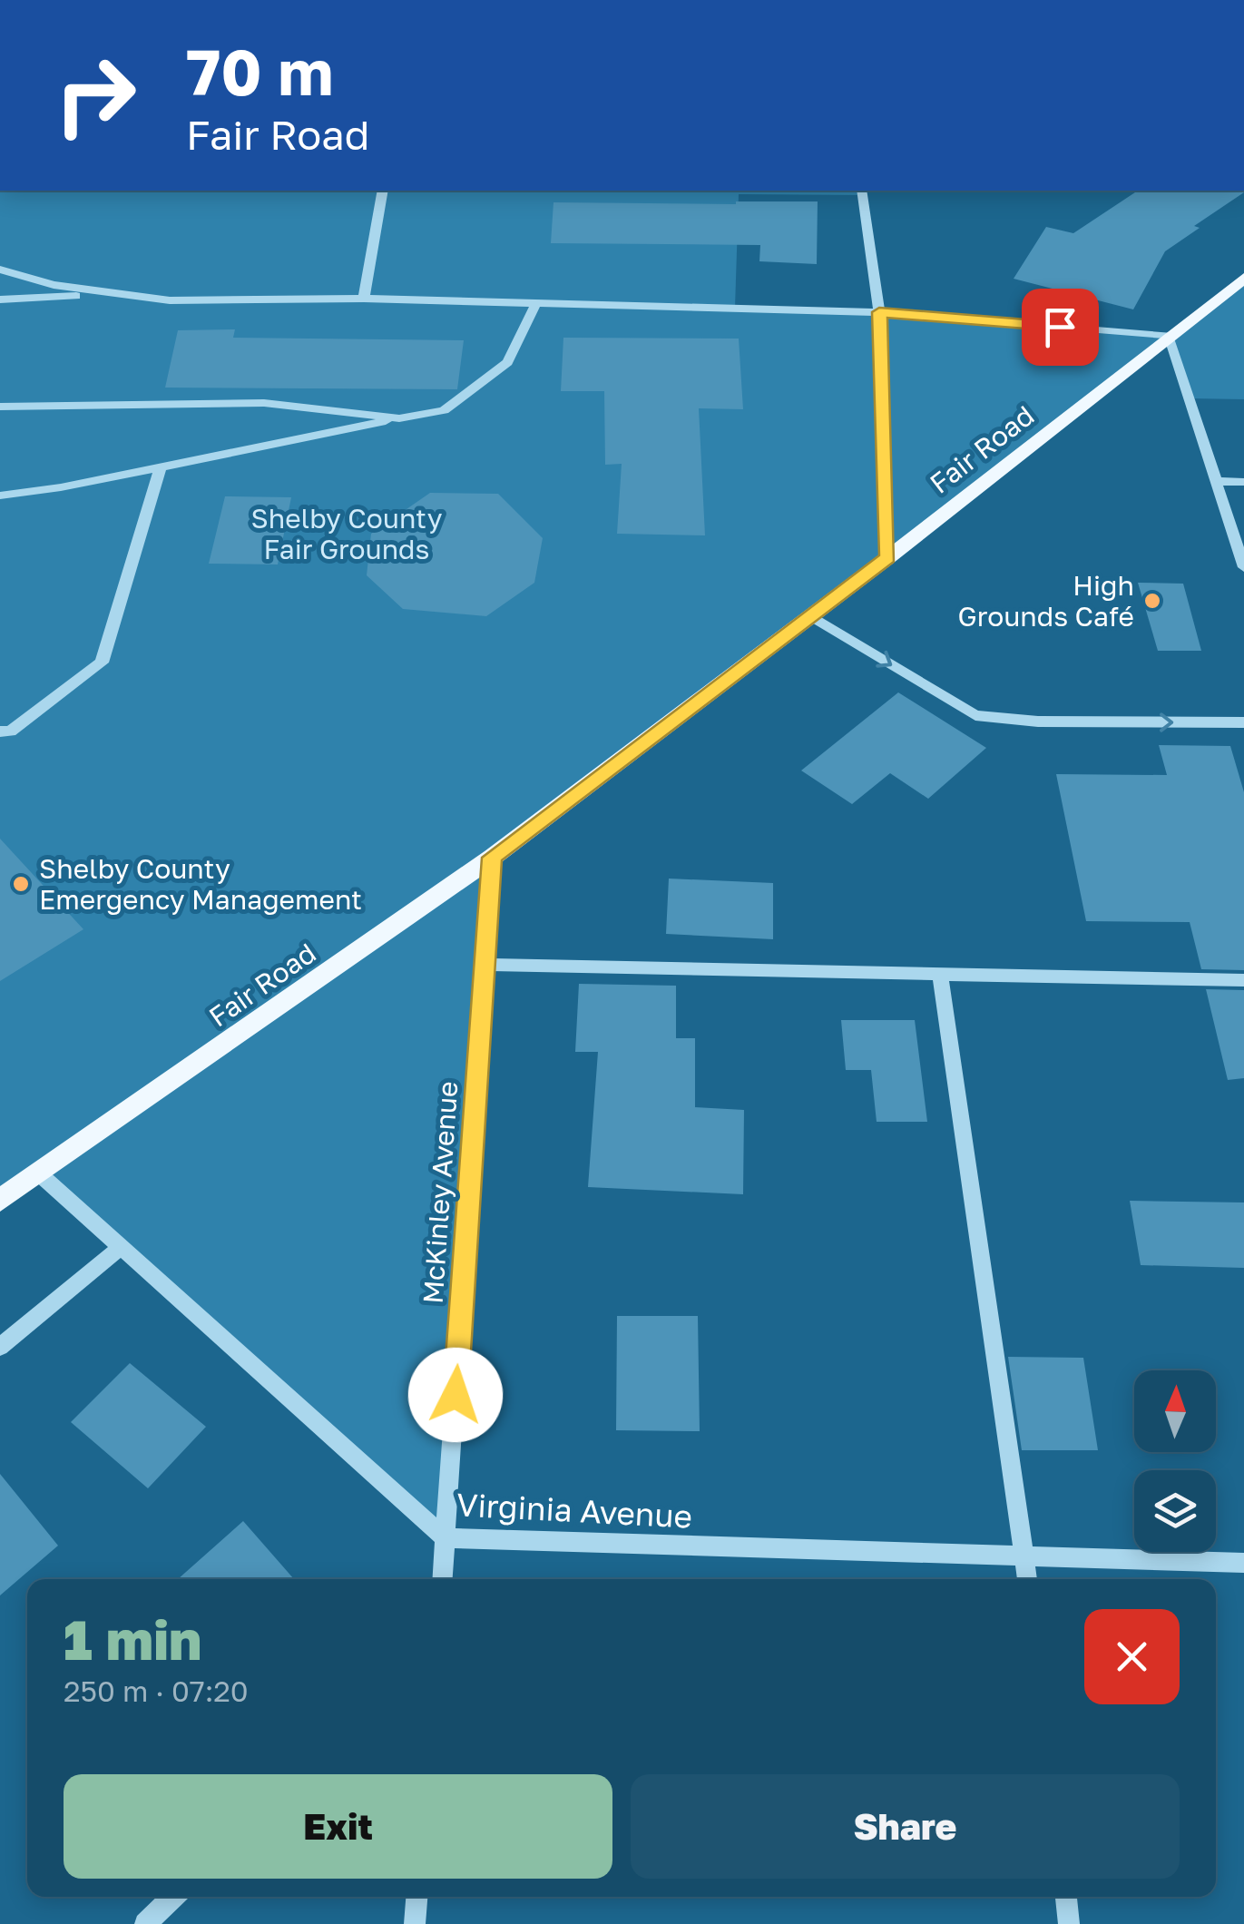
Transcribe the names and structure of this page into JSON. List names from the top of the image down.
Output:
{
  "streets": {
    "main road": ["Fair Road"],
    "street": ["McKinley Avenue", "Virginia Avenue"]
  },
  "crossings": [
    ["Fair Road", "McKinley Avenue"],
    ["Fair Road", "Virginia Avenue"],
    ["McKinley Avenue", "Virginia Avenue"]
  ],
  "parks": ["Shelby County Fair Grounds"],
  "places": ["High Grounds Café", "Shelby County Emergency Management"],
  "north": "top",
  "page": {
    "turn": ["70 m", "Fair Road"],
    "heading": ["1 min", "250 m · 07:20"],
    "buttons": ["Exit", "Share"]
  }
}
